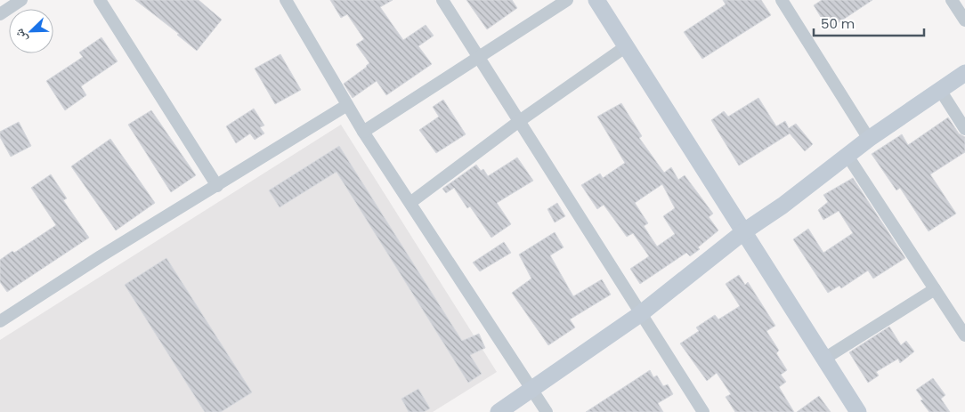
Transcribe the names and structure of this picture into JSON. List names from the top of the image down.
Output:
{
  "scale_bar": "50 m",
  "north": "bottom left"
}
